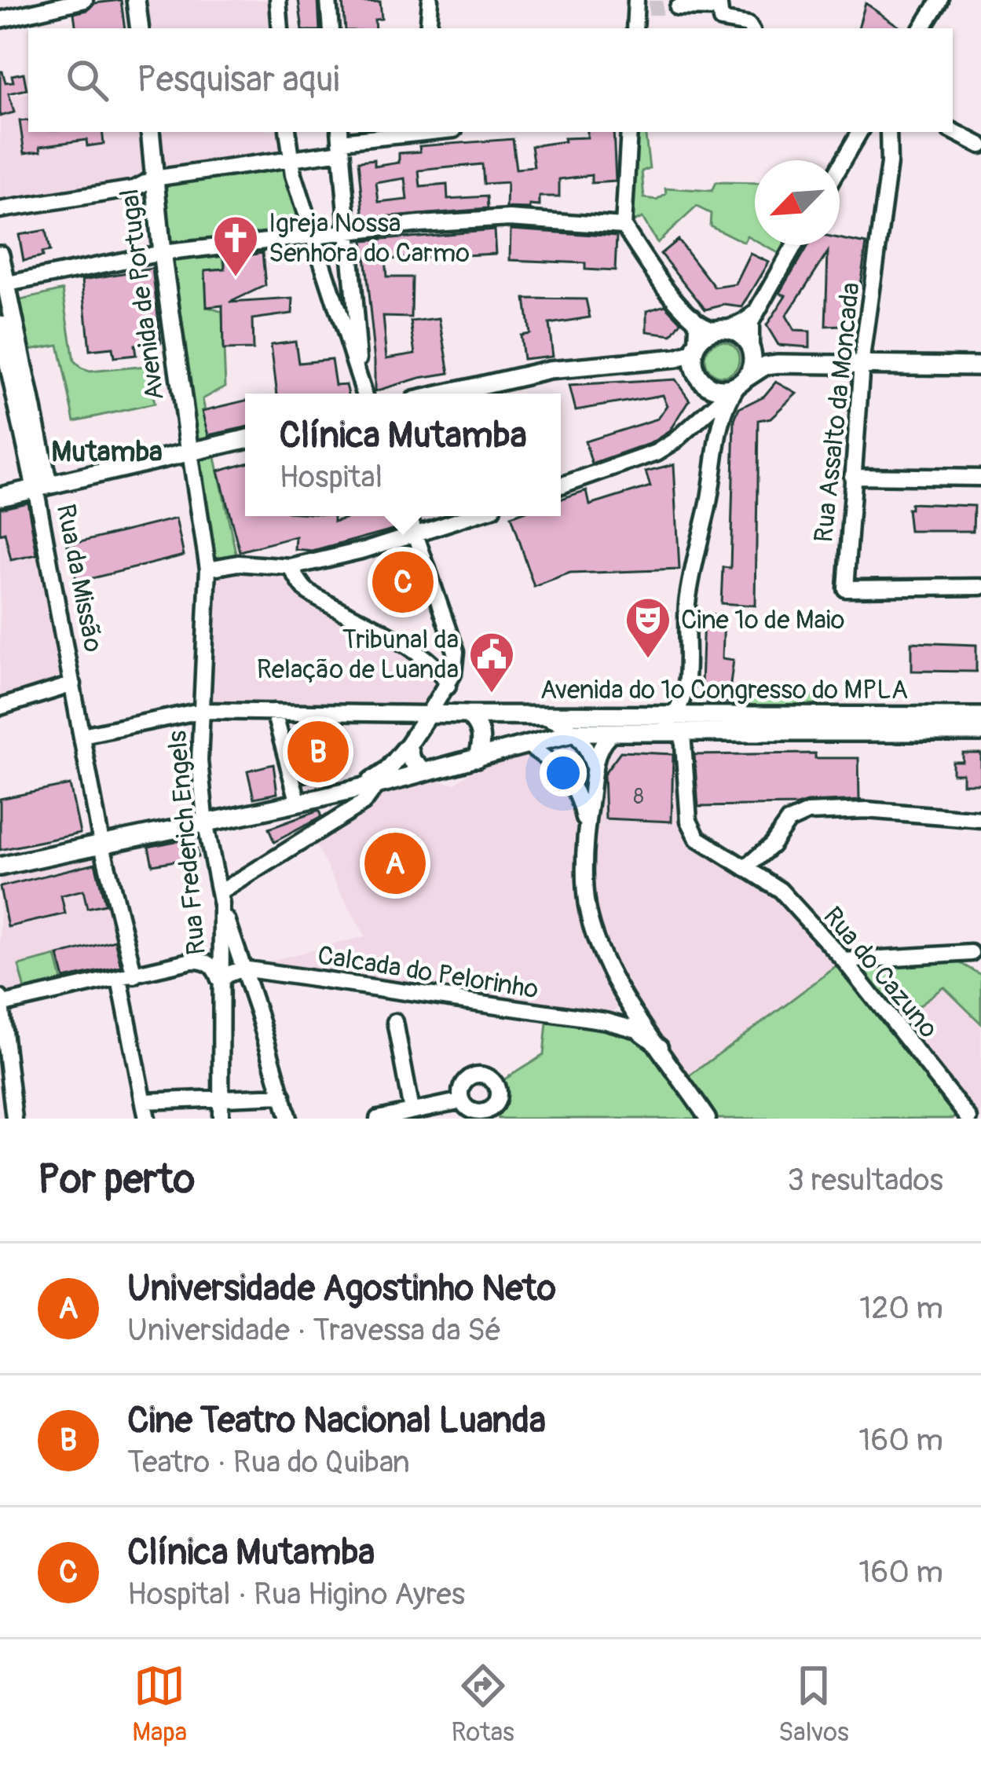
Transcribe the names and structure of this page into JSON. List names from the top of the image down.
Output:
{
  "streets": {
    "main road": ["Avenida de Portugal", "Rua da Missão", "Avenida do 1º Congresso do MPLA"],
    "street": [
      "Rua Assalto da Moncada",
      "Rua Frederich Engels",
      "Calcada do Pelorinho",
      "Rua do Cazuno"
    ]
  },
  "crossings": [
    ["Avenida de Portugal", "Rua Frederich Engels"],
    ["Avenida do 1º Congresso do MPLA", "Rua do Cazuno"]
  ],
  "districts": ["Mutamba"],
  "places": {
    "church": ["Igreja Nossa Senhora do Carmo"],
    "theatre": ["Cine 1º de Maio"],
    "public building": ["Tribunal da Relação de Luanda"]
  },
  "house_numbers": ["8"],
  "north": "bottom left",
  "page": {
    "search": "Pesquisar aqui",
    "popup": ["Clínica Mutamba", "Hospital"],
    "pins": ["C", "B", "A"],
    "heading": ["Por perto", "3 resultados"],
    "list": [
      {
        "mark": "A",
        "name": "Universidade Agostinho Neto",
        "note": "Universidade · Travessa da Sé",
        "value": "120 m"
      },
      {
        "mark": "B",
        "name": "Cine Teatro Nacional Luanda",
        "note": "Teatro · Rua do Quiban",
        "value": "160 m"
      },
      {
        "mark": "C",
        "name": "Clínica Mutamba",
        "note": "Hospital · Rua Higino Ayres",
        "value": "160 m"
      }
    ],
    "nav": ["Mapa", "Rotas", "Salvos"]
  }
}
